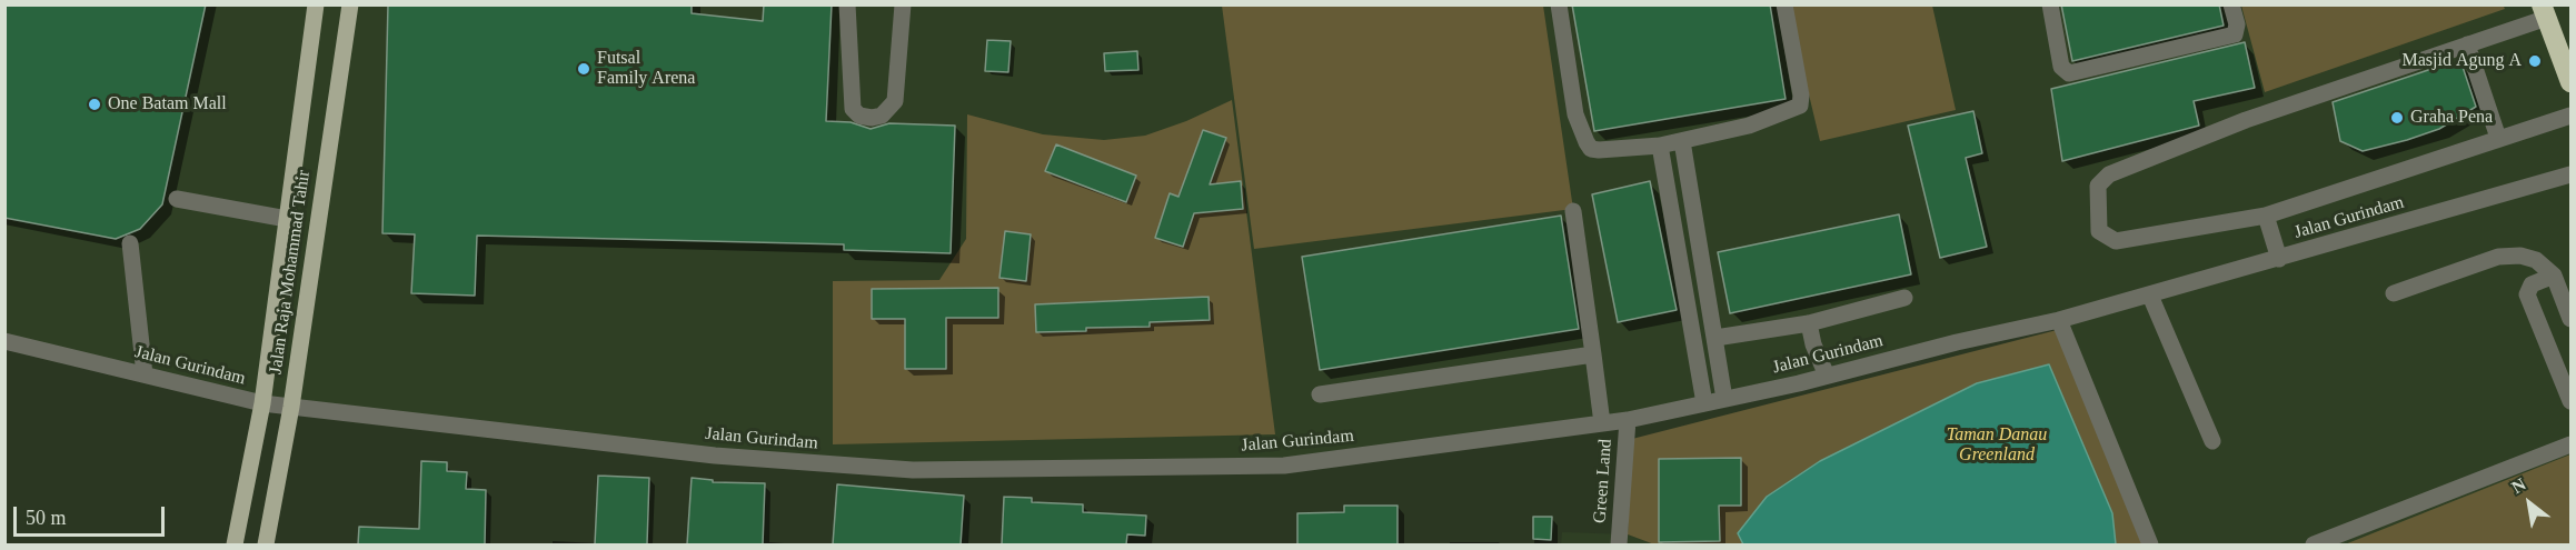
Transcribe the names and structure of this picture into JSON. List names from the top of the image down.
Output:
{
  "streets": {
    "main road": ["Jalan Raja Mohammad Tahir"],
    "street": ["Jalan Gurindam", "Green Land"]
  },
  "crossings": [
    ["Jalan Gurindam", "Jalan Raja Mohammad Tahir"],
    ["Jalan Gurindam", "Green Land"]
  ],
  "parks": ["Taman Danau Greenland"],
  "places": [
    "Masjid Agung A",
    "Futsal Family Arena",
    "One Batam Mall",
    "Graha Pena"
  ],
  "scale_bar": "50 m",
  "north": "top left"
}
